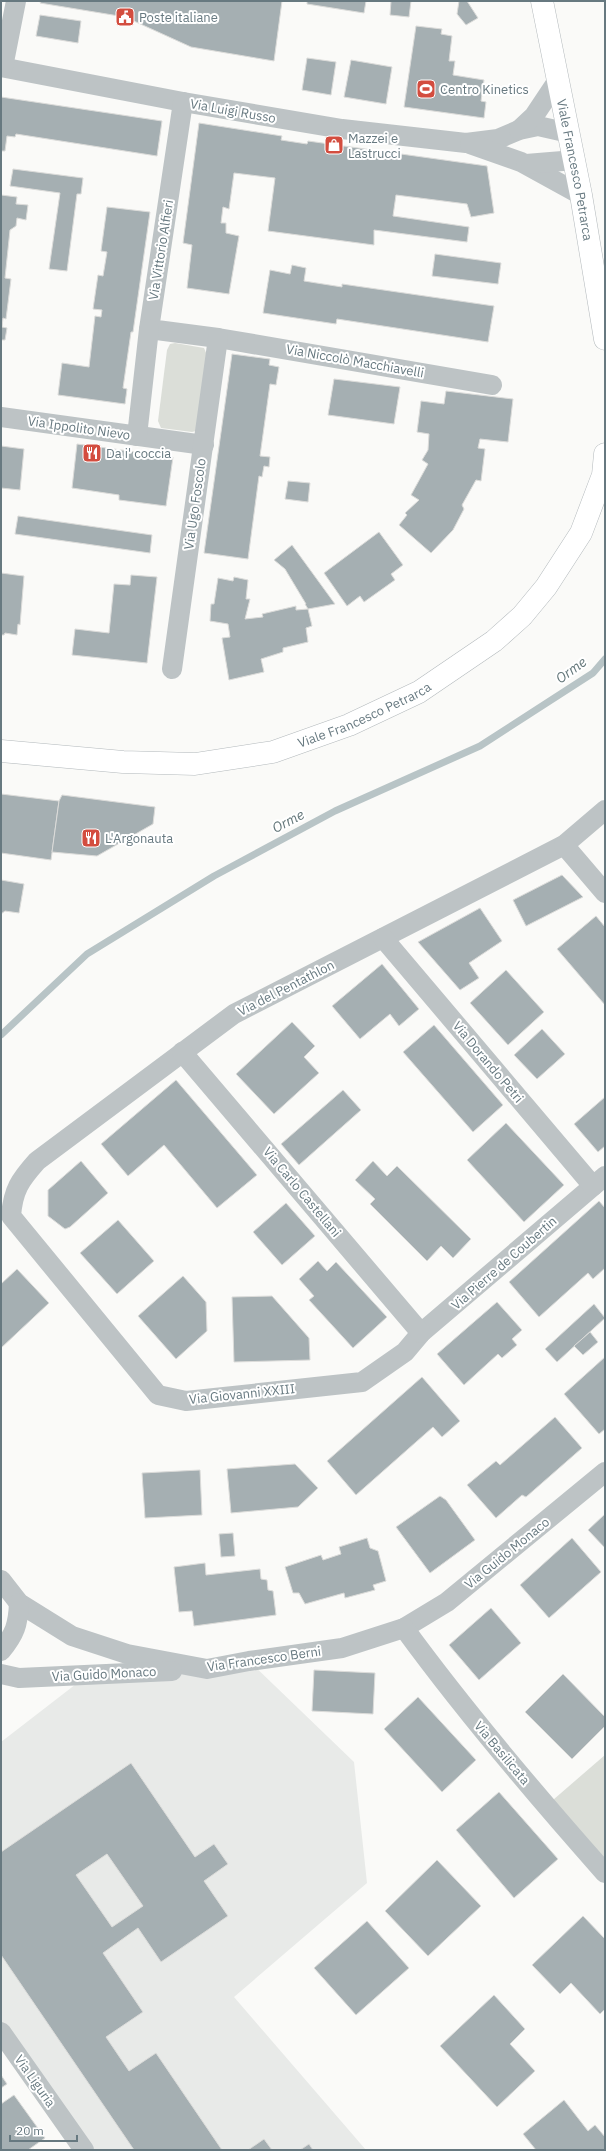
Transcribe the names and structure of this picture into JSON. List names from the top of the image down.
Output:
{
  "streets": {
    "main road": ["Viale Francesco Petrarca"],
    "street": [
      "Via Luigi Russo",
      "Via Vittorio Alfieri",
      "Via Niccolò Macchiavelli",
      "Via Ippolito Nievo",
      "Via Ugo Foscolo",
      "Via del Pentathlon",
      "Via Dorando Petri",
      "Via Carlo Castellani",
      "Via Pierre de Coubertin",
      "Via Giovanni XXIII",
      "Via Guido Monaco",
      "Via Francesco Berni",
      "Via Basilicata",
      "Via Liguria"
    ]
  },
  "crossings": [
    ["Via Luigi Russo", "Viale Francesco Petrarca"],
    ["Via Luigi Russo", "Via Vittorio Alfieri"],
    ["Via Vittorio Alfieri", "Via Ippolito Nievo"],
    ["Via Niccolò Macchiavelli", "Via Ugo Foscolo"],
    ["Via Ippolito Nievo", "Via Ugo Foscolo"],
    ["Via del Pentathlon", "Via Dorando Petri"],
    ["Via del Pentathlon", "Via Carlo Castellani"],
    ["Via del Pentathlon", "Via Giovanni XXIII"],
    ["Via Dorando Petri", "Via Pierre de Coubertin"],
    ["Via Carlo Castellani", "Via Pierre de Coubertin"],
    ["Via Pierre de Coubertin", "Via Giovanni XXIII"],
    ["Via Guido Monaco", "Via Francesco Berni"],
    ["Via Guido Monaco", "Via Basilicata"],
    ["Via Francesco Berni", "Via Basilicata"]
  ],
  "water": ["Orme"],
  "places": {
    "public building": ["Poste italiane"],
    "sports": ["Centro Kinetics"],
    "shop": ["Mazzei e Lastrucci"],
    "restaurant": ["Da i' coccia", "L'Argonauta"]
  },
  "scale_bar": "20 m"
}
